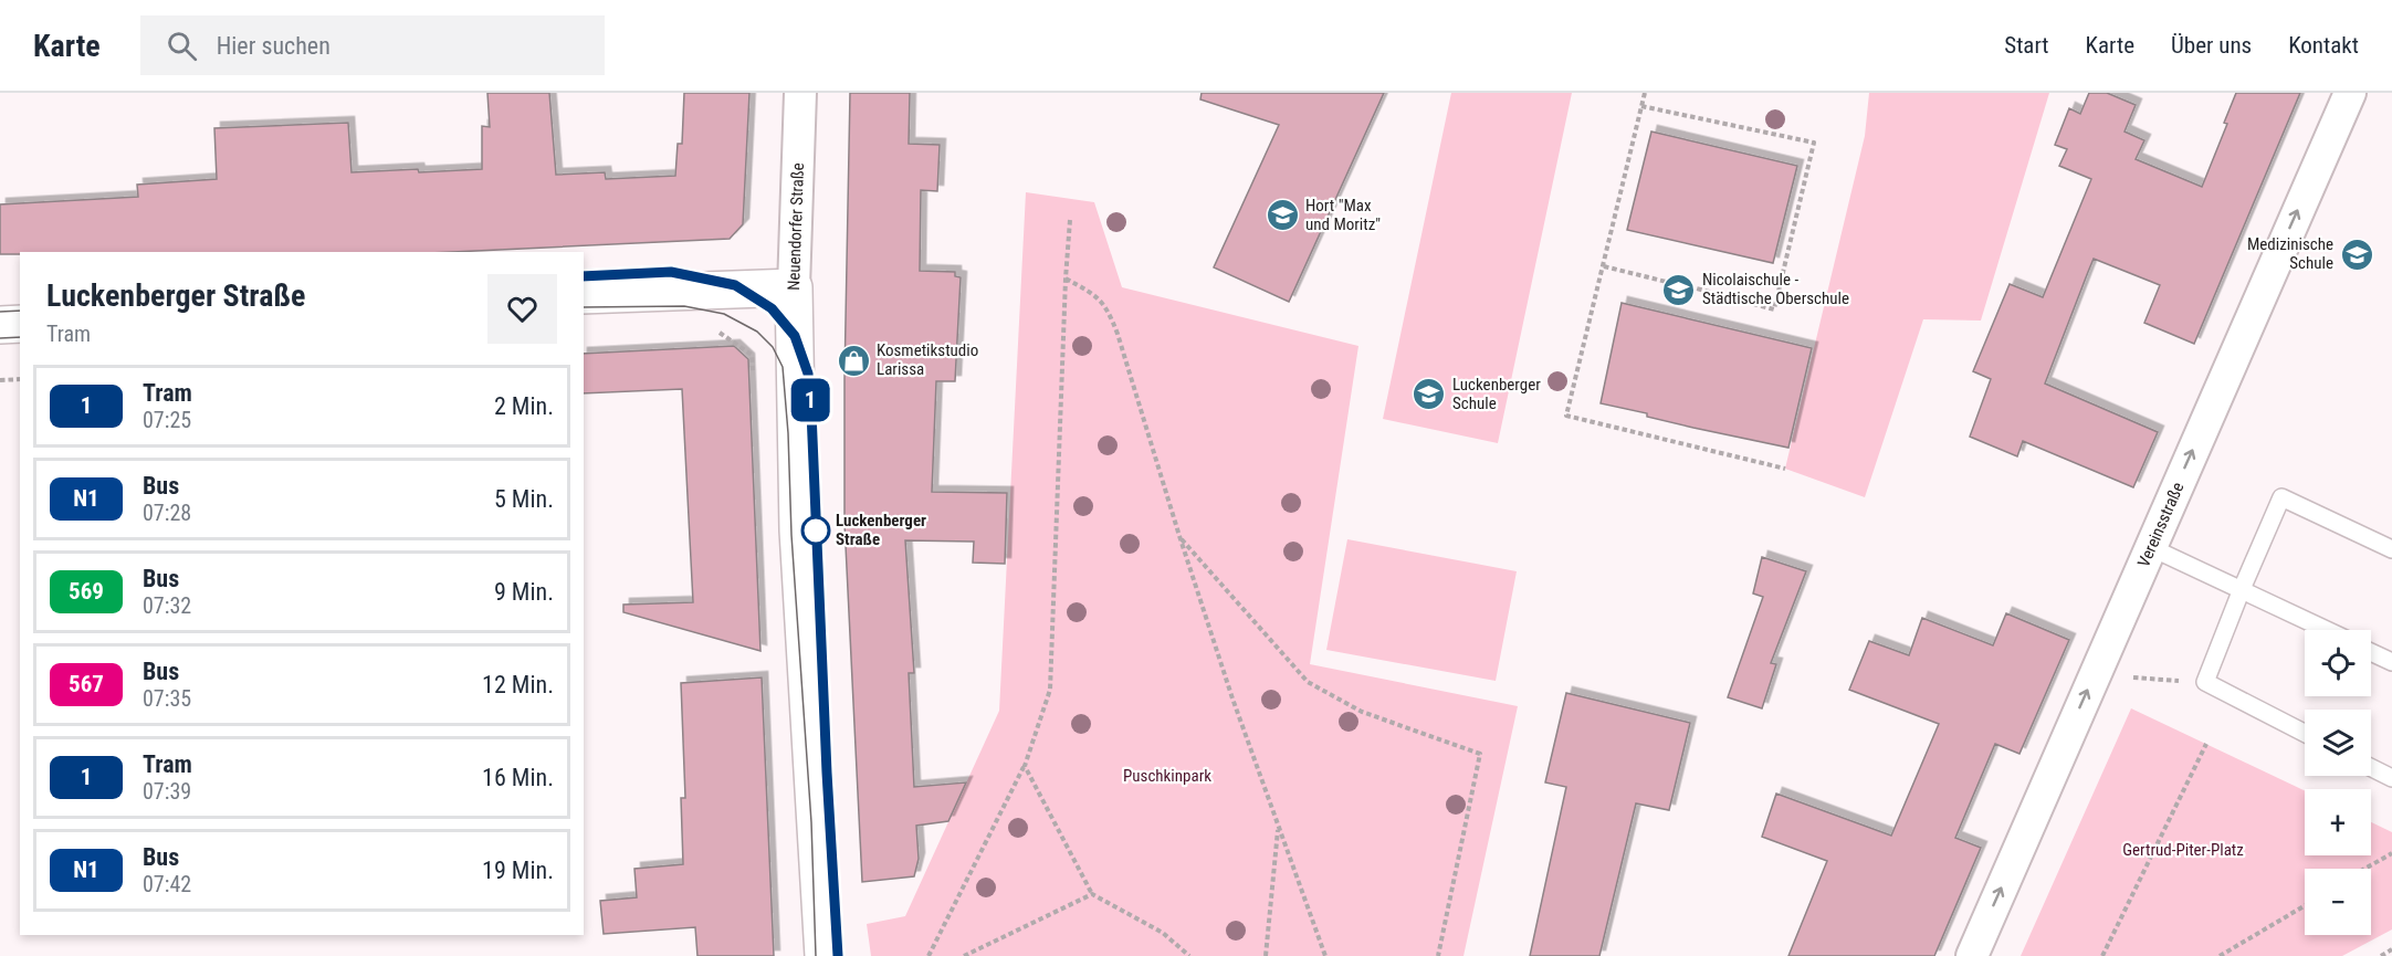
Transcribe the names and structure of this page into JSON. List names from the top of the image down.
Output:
{
  "streets": {
    "street": ["Neuendorfer Straße", "Vereinsstraße"]
  },
  "one_way": ["Vereinsstraße"],
  "parks": ["Puschkinpark", "Gertrud-Piter-Platz"],
  "places": {
    "school or university": [
      "Hort \"Max und Moritz\"",
      "Medizinische Schule",
      "Nicolaischule - Städtische Oberschule",
      "Luckenberger Schule"
    ],
    "shop": ["Kosmetikstudio Larissa"],
    "other": ["Luckenberger Straße"]
  },
  "lines": ["tram line 1"],
  "page": {
    "header": "Karte",
    "search": "Hier suchen",
    "nav": [
      "Start",
      "Karte",
      "Über uns",
      "Kontakt"
    ],
    "on_map": "1",
    "heading": ["Luckenberger Straße", "Tram"],
    "list": [
      {
        "mark": "1",
        "name": "Tram",
        "note": "07:25",
        "value": "2 Min."
      },
      {
        "mark": "N1",
        "name": "Bus",
        "note": "07:28",
        "value": "5 Min."
      },
      {
        "mark": "569",
        "name": "Bus",
        "note": "07:32",
        "value": "9 Min."
      },
      {
        "mark": "567",
        "name": "Bus",
        "note": "07:35",
        "value": "12 Min."
      },
      {
        "mark": "1",
        "name": "Tram",
        "note": "07:39",
        "value": "16 Min."
      },
      {
        "mark": "N1",
        "name": "Bus",
        "note": "07:42",
        "value": "19 Min."
      }
    ],
    "map_buttons": ["+", "−"]
  }
}
